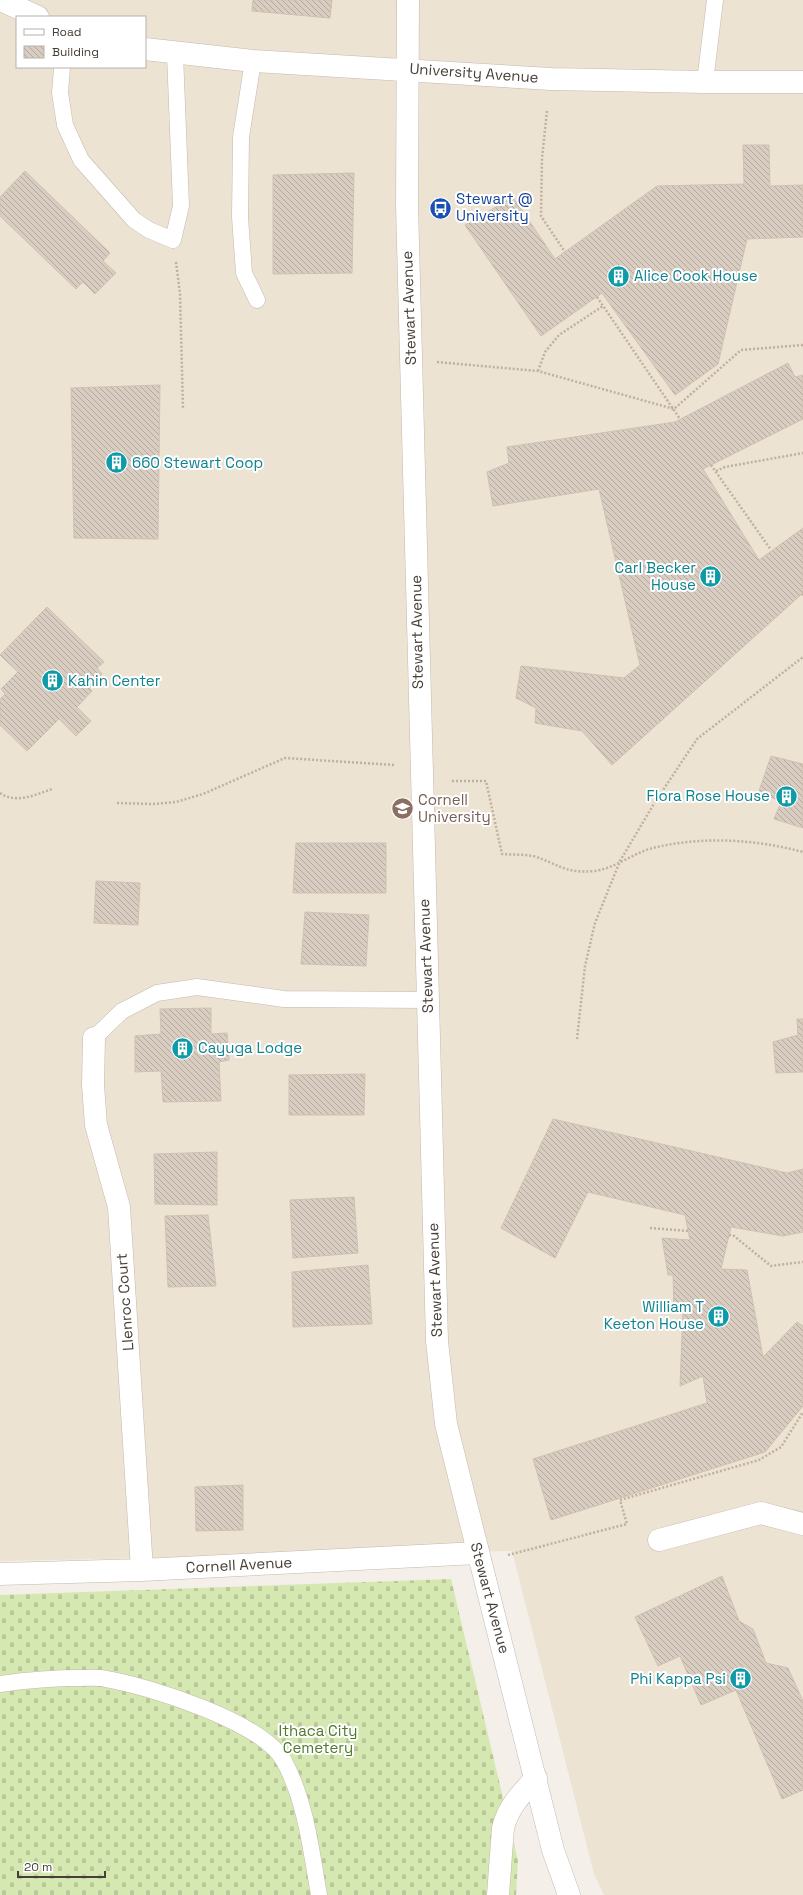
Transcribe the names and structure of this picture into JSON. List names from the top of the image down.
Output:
{
  "streets": {
    "street": [
      "University Avenue",
      "Stewart Avenue",
      "Llenroc Court",
      "Cornell Avenue"
    ]
  },
  "crossings": [
    ["University Avenue", "Stewart Avenue"],
    ["Stewart Avenue", "Cornell Avenue"],
    ["Llenroc Court", "Cornell Avenue"]
  ],
  "parks": ["Ithaca City Cemetery"],
  "places": {
    "bus stop": ["Stewart @ University"],
    "building": [
      "Alice Cook House",
      "660 Stewart Coop",
      "Carl Becker House",
      "Kahin Center",
      "Flora Rose House",
      "Cayuga Lodge",
      "William T Keeton House",
      "Phi Kappa Psi"
    ],
    "school or university": ["Cornell University"]
  },
  "legend": ["Road", "Building"],
  "scale_bar": "20 m"
}
